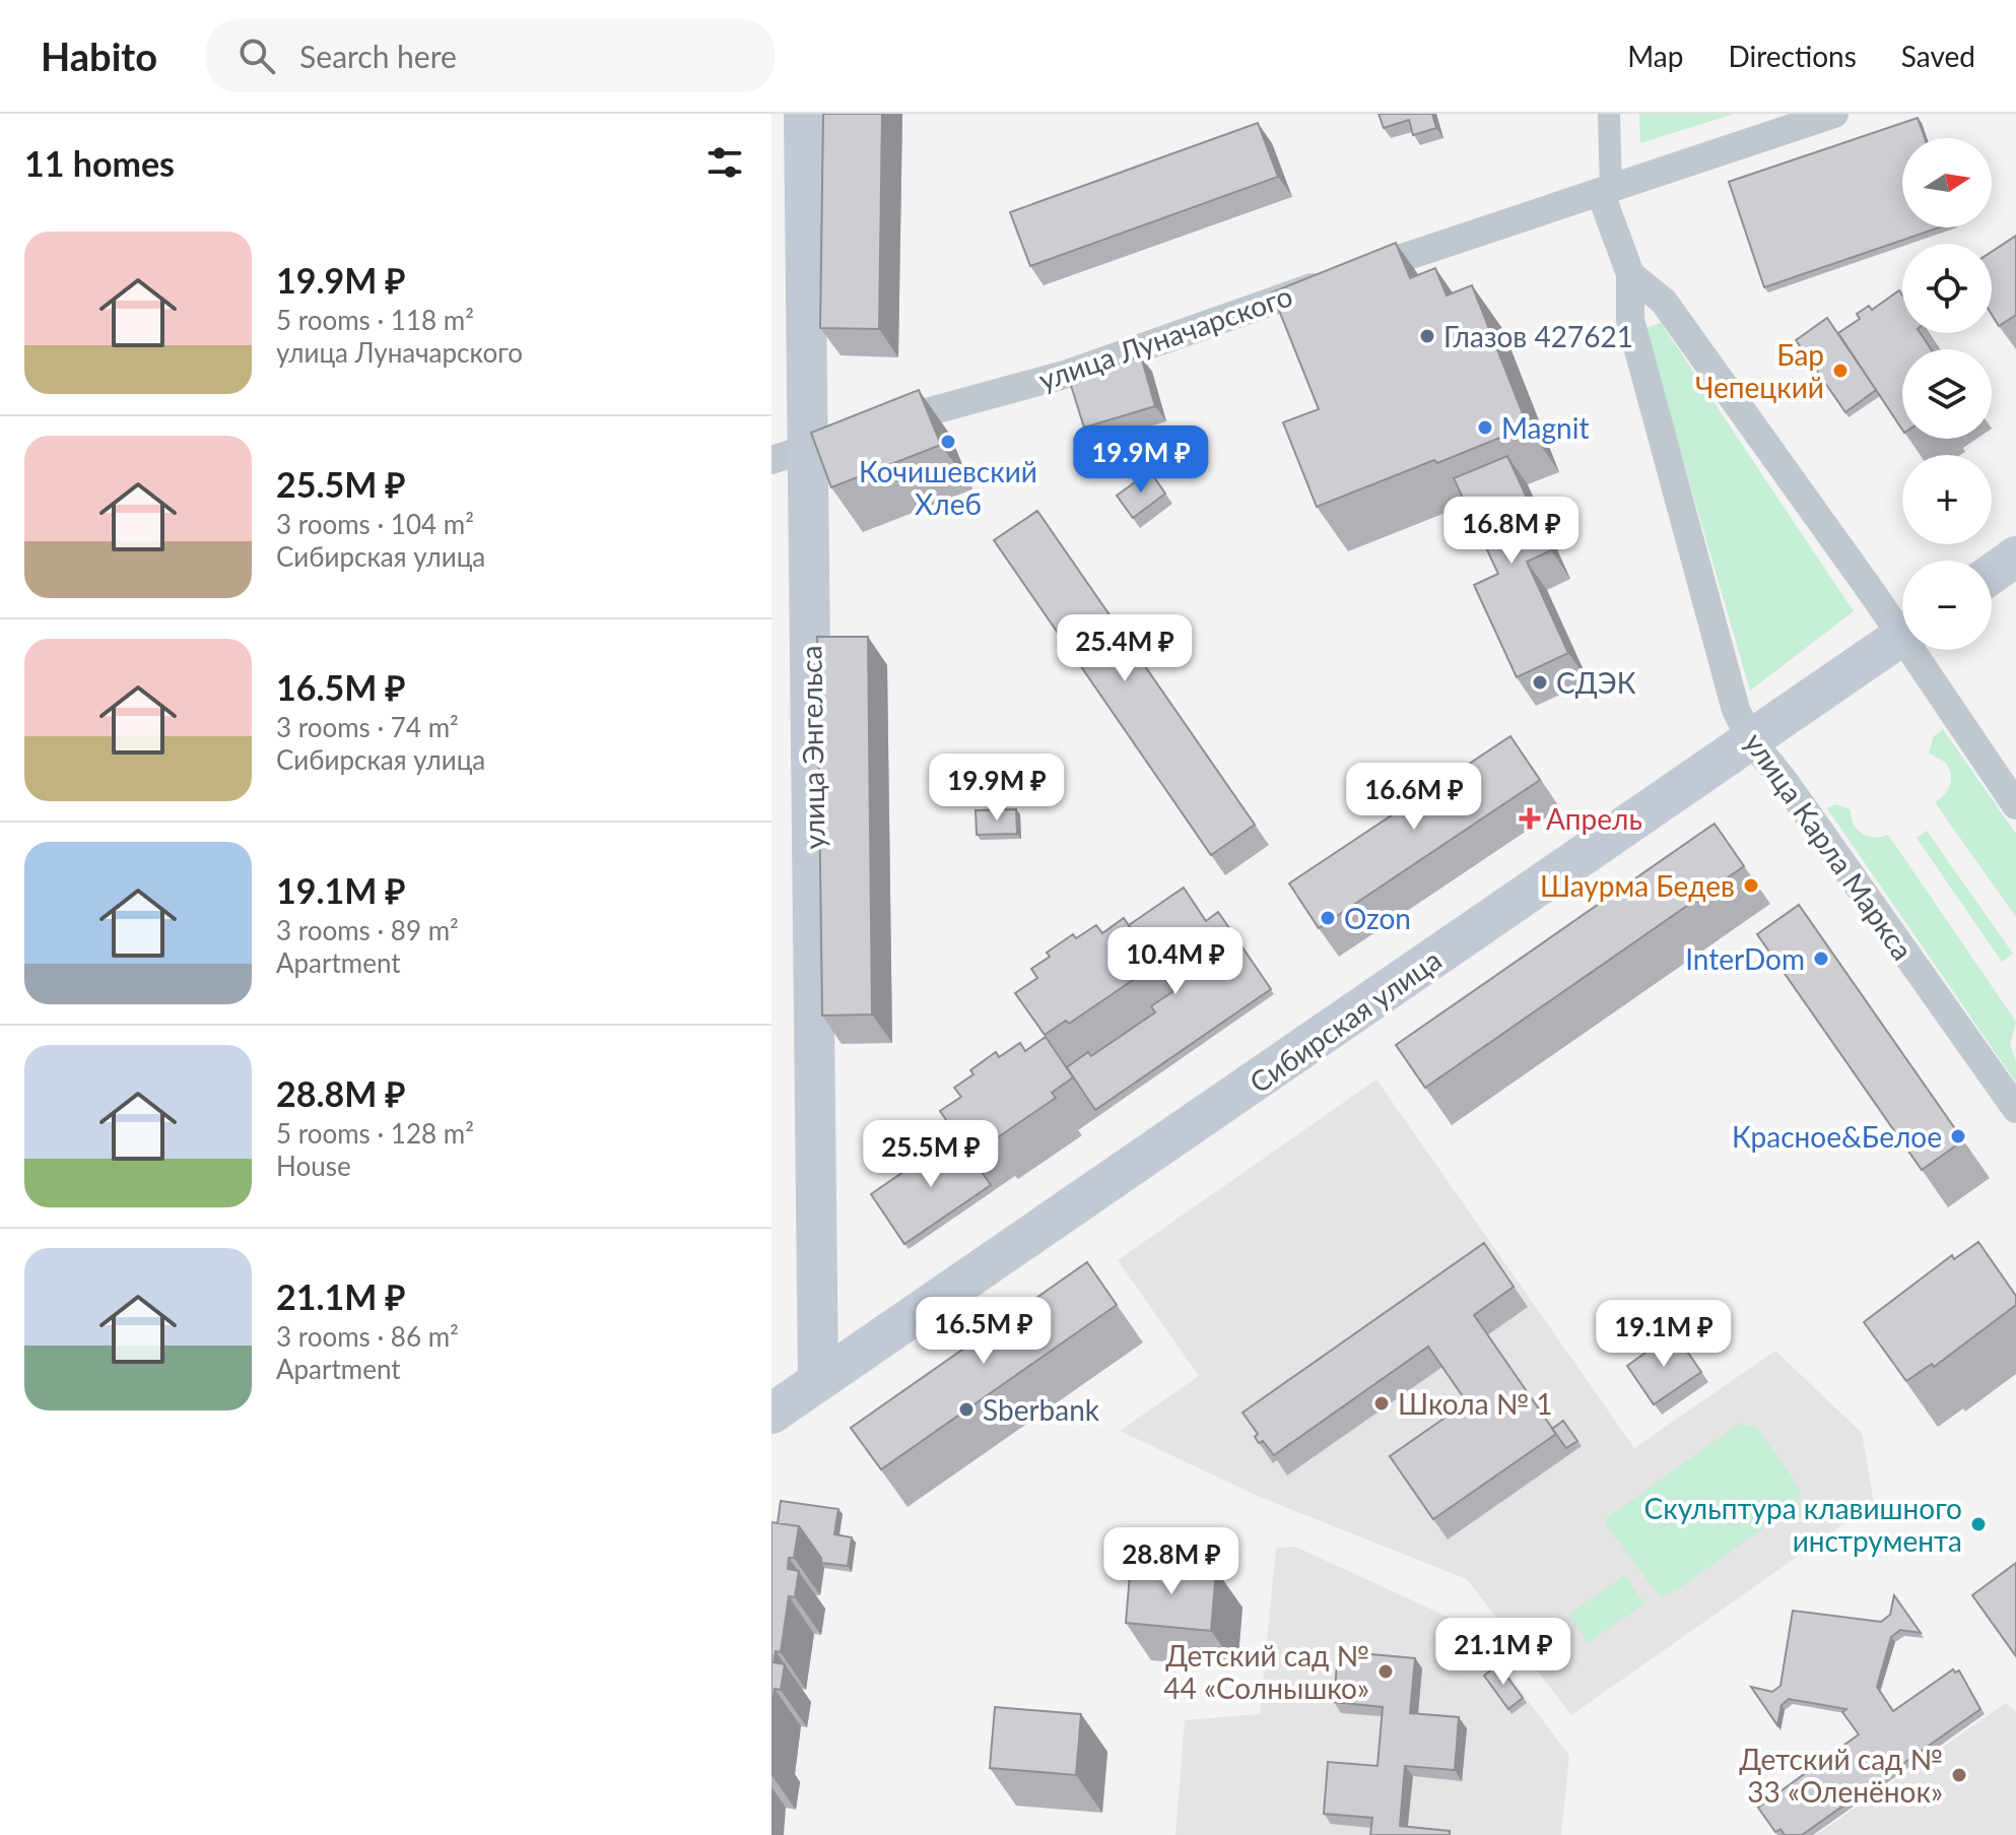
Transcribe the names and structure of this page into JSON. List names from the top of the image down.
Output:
{
  "streets": {
    "main road": ["улица Энгельса", "Сибирская улица"],
    "street": ["улица Луначарского", "улица Карла Маркса"]
  },
  "crossings": [
    ["улица Луначарского", "улица Энгельса"],
    ["улица Луначарского", "улица Карла Маркса"],
    ["улица Энгельса", "Сибирская улица"],
    ["улица Карла Маркса", "Сибирская улица"]
  ],
  "places": {
    "other": [
      "Глазов 427621",
      "Бар Чепецкий",
      "Magnit",
      "Кочишевский Хлеб",
      "СДЭК",
      "Шаурма Бедев",
      "Ozon",
      "InterDom",
      "Красное&Белое",
      "Школа № 1",
      "Sberbank",
      "Скульптура клавишного инструмента",
      "Детский сад № 44 «Солнышко»",
      "Детский сад № 33 «Оленёнок»"
    ],
    "health": ["Апрель"]
  },
  "north": "right",
  "page": {
    "header": "Habito",
    "search": "Search here",
    "nav": ["Map", "Directions", "Saved"],
    "heading": "11 homes",
    "map_buttons": ["+", "−"],
    "list": [
      {
        "name": "19.9M ₽",
        "note": "5 rooms · 118 m² · улица Луначарского"
      },
      {
        "name": "25.5M ₽",
        "note": "3 rooms · 104 m² · Сибирская улица"
      },
      {
        "name": "16.5M ₽",
        "note": "3 rooms · 74 m² · Сибирская улица"
      },
      {
        "name": "19.1M ₽",
        "note": "3 rooms · 89 m² · Apartment"
      },
      {
        "name": "28.8M ₽",
        "note": "5 rooms · 128 m² · House"
      },
      {
        "name": "21.1M ₽",
        "note": "3 rooms · 86 m² · Apartment"
      }
    ],
    "price": [
      "19.9M ₽",
      "16.8M ₽",
      "25.4M ₽",
      "19.9M ₽",
      "16.6M ₽",
      "10.4M ₽",
      "25.5M ₽",
      "16.5M ₽",
      "19.1M ₽",
      "28.8M ₽",
      "21.1M ₽"
    ]
  }
}
